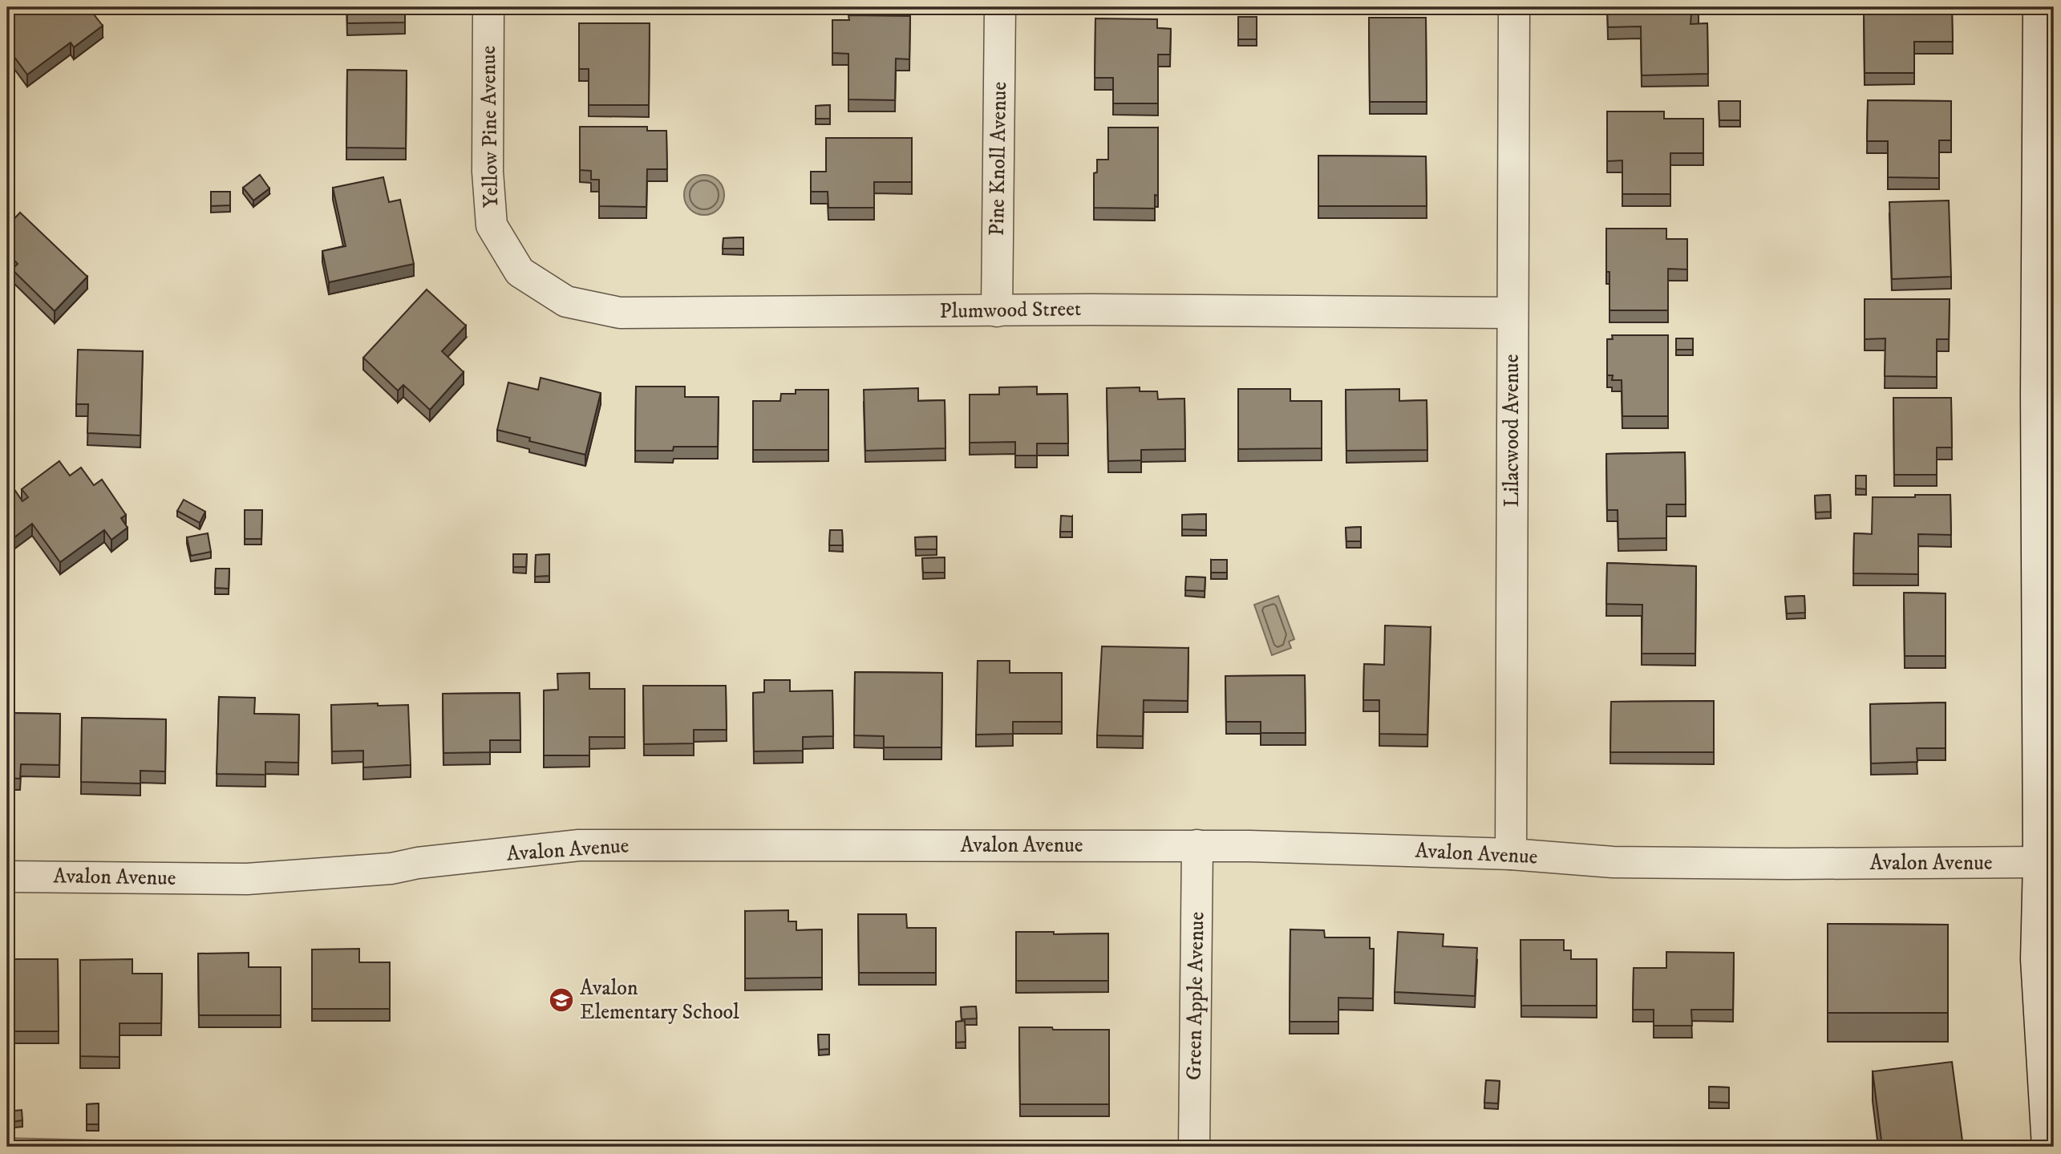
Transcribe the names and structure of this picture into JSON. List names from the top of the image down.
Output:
{
  "streets": {
    "street": [
      "Yellow Pine Avenue",
      "Pine Knoll Avenue",
      "Plumwood Street",
      "Lilacwood Avenue",
      "Avalon Avenue",
      "Green Apple Avenue"
    ]
  },
  "crossings": [
    ["Yellow Pine Avenue", "Plumwood Street"],
    ["Pine Knoll Avenue", "Plumwood Street"],
    ["Plumwood Street", "Lilacwood Avenue"],
    ["Lilacwood Avenue", "Avalon Avenue"],
    ["Avalon Avenue", "Green Apple Avenue"]
  ],
  "places": {
    "school or university": ["Avalon Elementary School"]
  }
}
